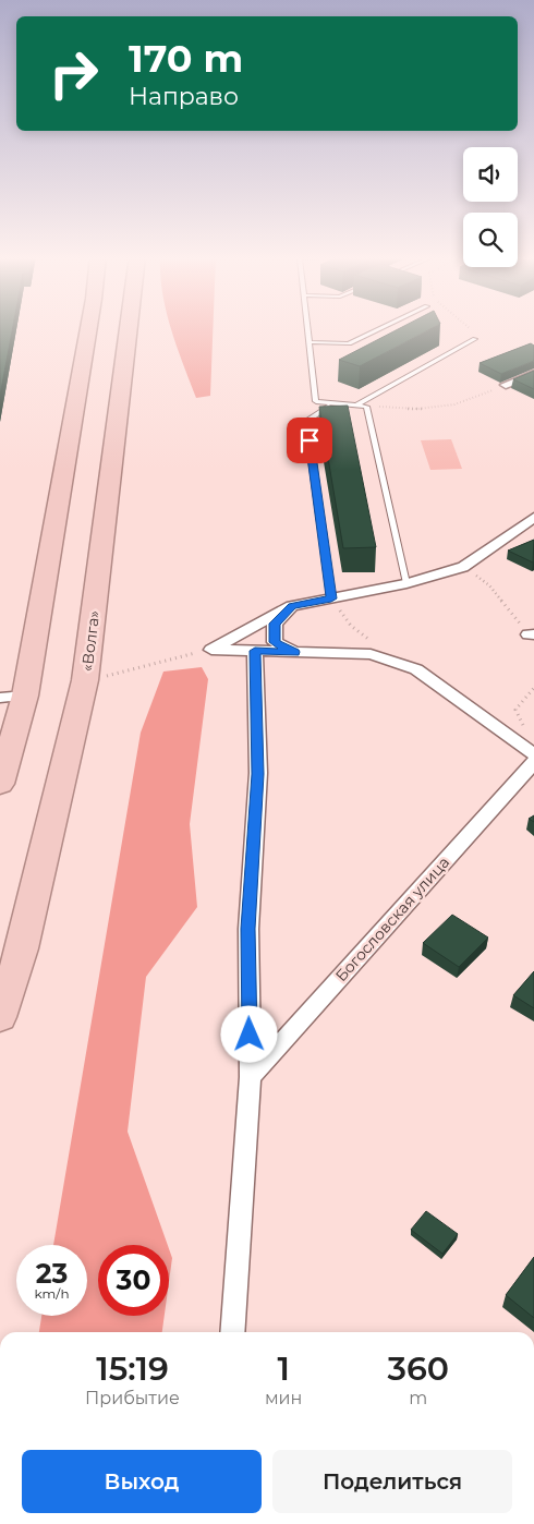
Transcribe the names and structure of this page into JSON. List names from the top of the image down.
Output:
{
  "streets": {
    "highway": ["«Волга»"],
    "street": ["Богословская улица"]
  },
  "page": {
    "turn": ["170 m", "Направо"],
    "speed": "23 km/h",
    "limit": "30",
    "eta": [
      "15:19",
      "Прибытие",
      "1",
      "мин",
      "360",
      "m"
    ],
    "buttons": ["Выход", "Поделиться"]
  }
}
